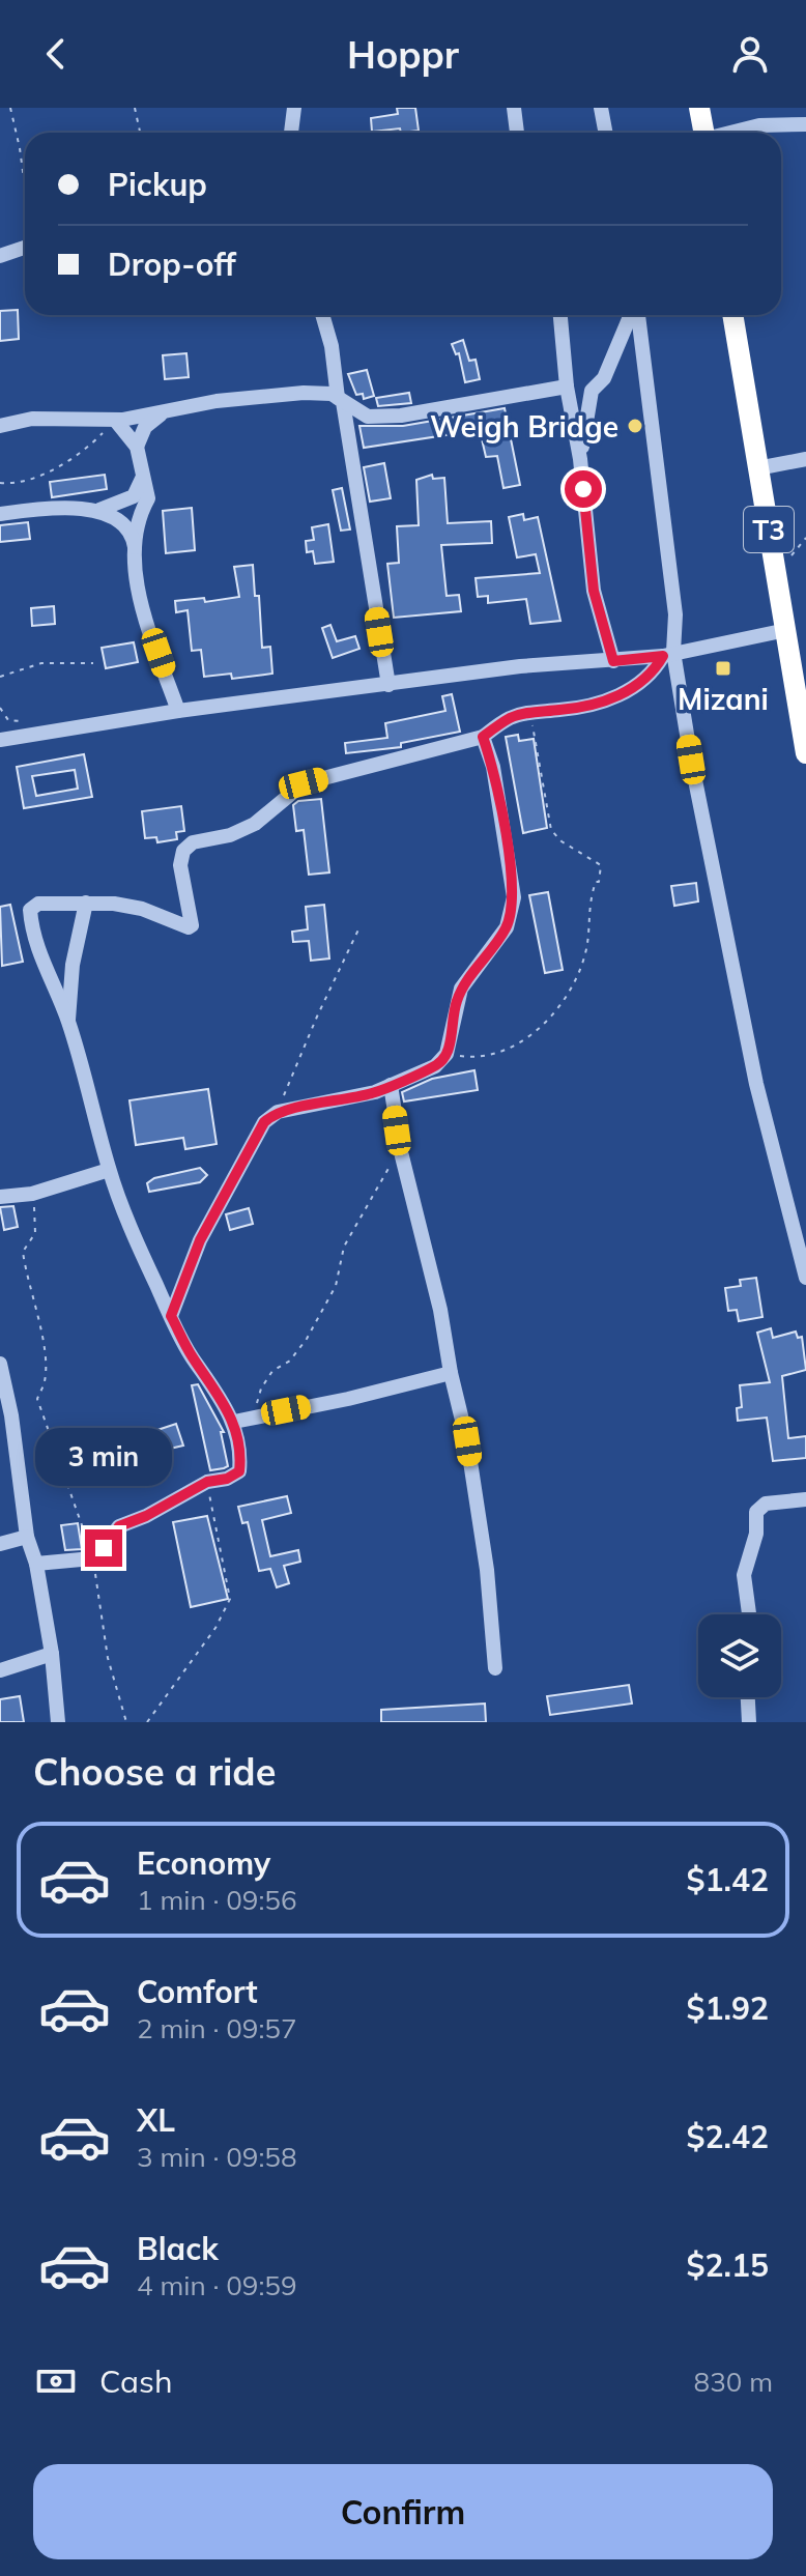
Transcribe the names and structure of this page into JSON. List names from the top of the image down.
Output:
{
  "streets": {
    "highway": ["T3"]
  },
  "places": {
    "other": ["Weigh Bridge"],
    "transit": ["Mizani"]
  },
  "page": {
    "header": "Hoppr",
    "banner": ["Pickup", "Drop-off"],
    "bubble": "3 min",
    "heading": "Choose a ride",
    "list": [
      {
        "name": "Economy",
        "note": "1 min · 09:56",
        "value": "$1.42"
      },
      {
        "name": "Comfort",
        "note": "2 min · 09:57",
        "value": "$1.92"
      },
      {
        "name": "XL",
        "note": "3 min · 09:58",
        "value": "$2.42"
      },
      {
        "name": "Black",
        "note": "4 min · 09:59",
        "value": "$2.15"
      }
    ],
    "pay": ["Cash", "830 m"],
    "buttons": "Confirm"
  }
}
